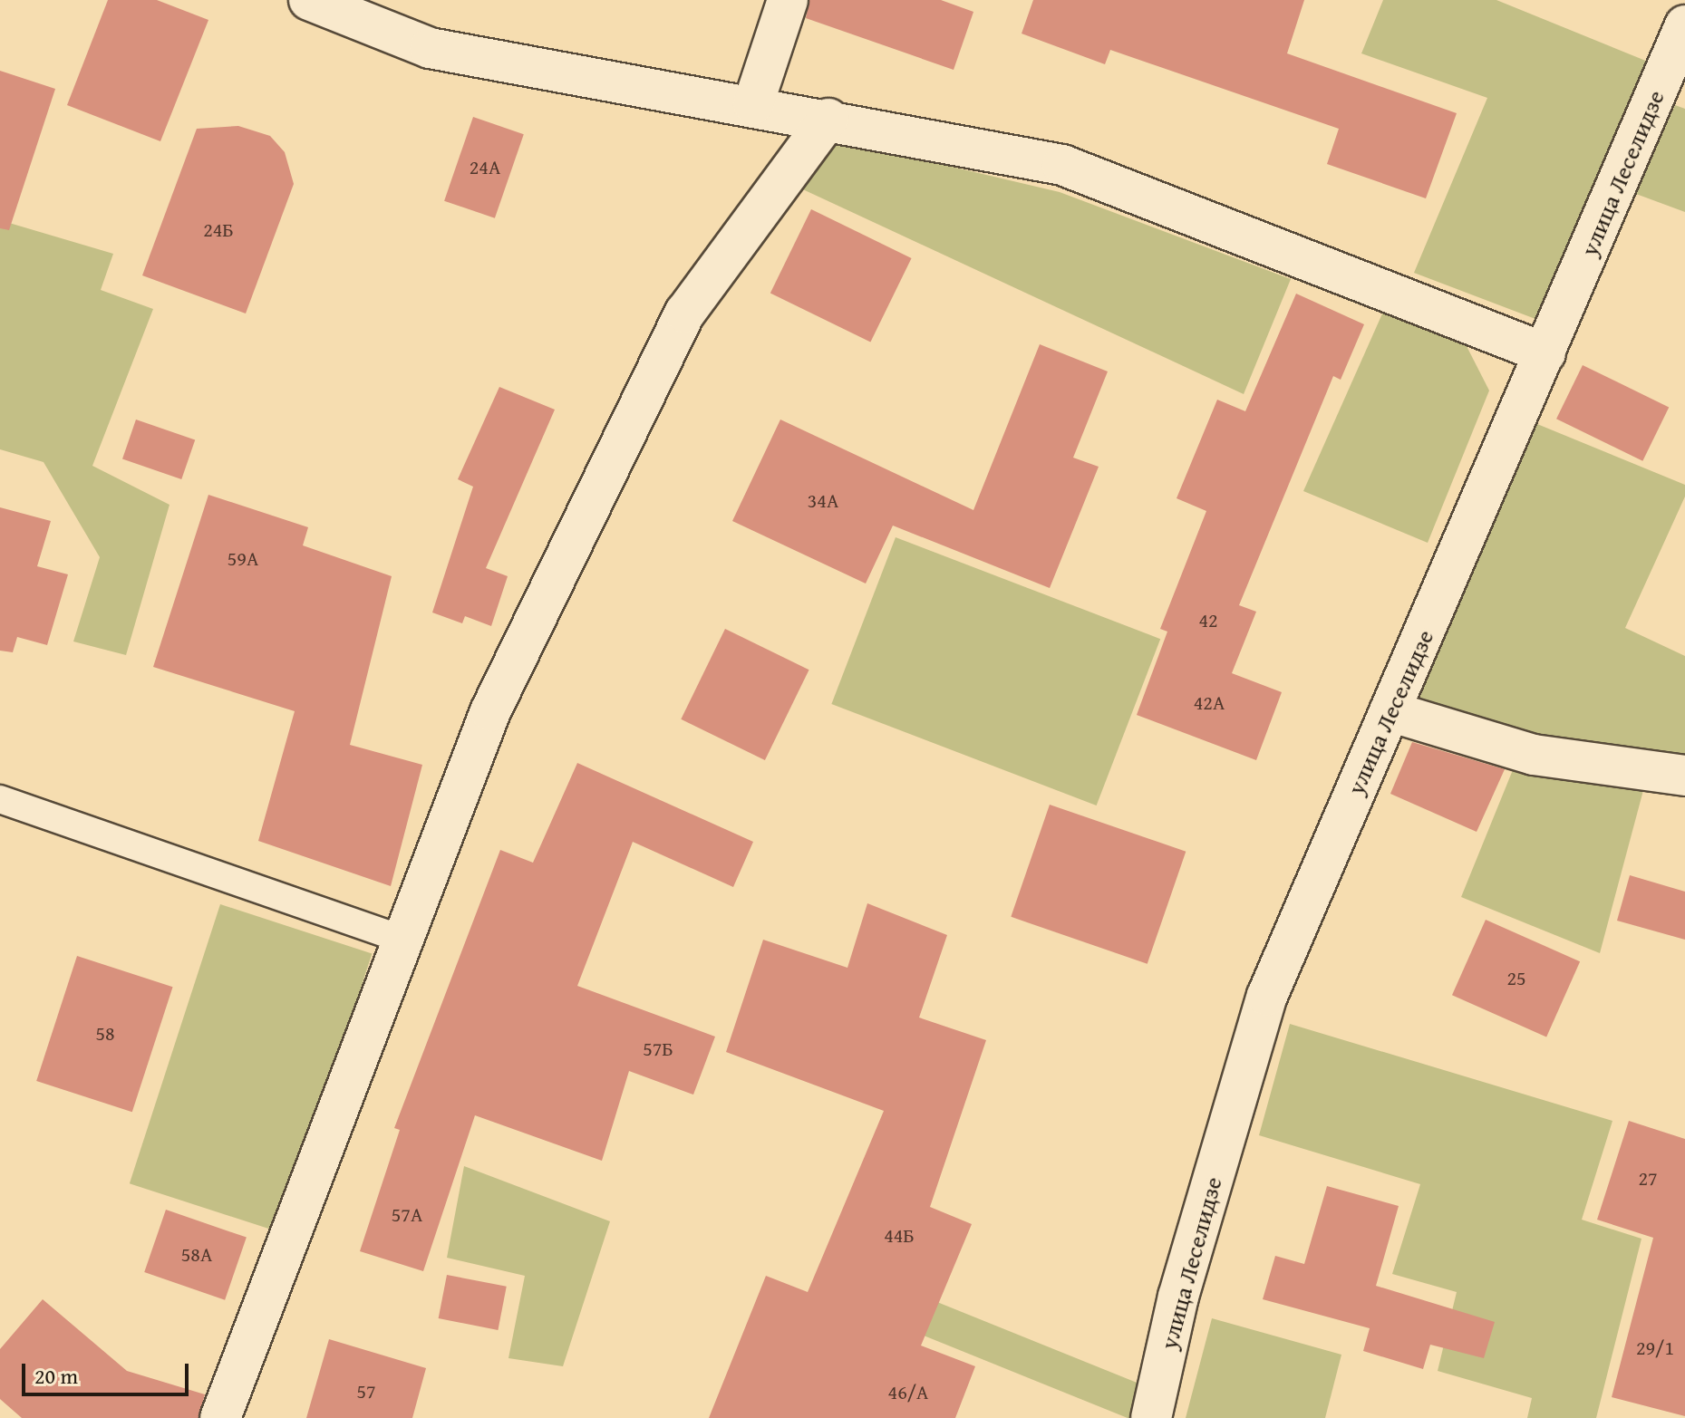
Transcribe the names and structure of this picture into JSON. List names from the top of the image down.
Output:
{
  "streets": {
    "street": ["улица Леселидзе"]
  },
  "house_numbers": [
    "24А",
    "24Б",
    "34А",
    "59А",
    "42",
    "42А",
    "25",
    "58",
    "57Б",
    "27",
    "57А",
    "44Б",
    "58А",
    "29/1",
    "57",
    "46/А"
  ],
  "scale_bar": "20 m"
}
